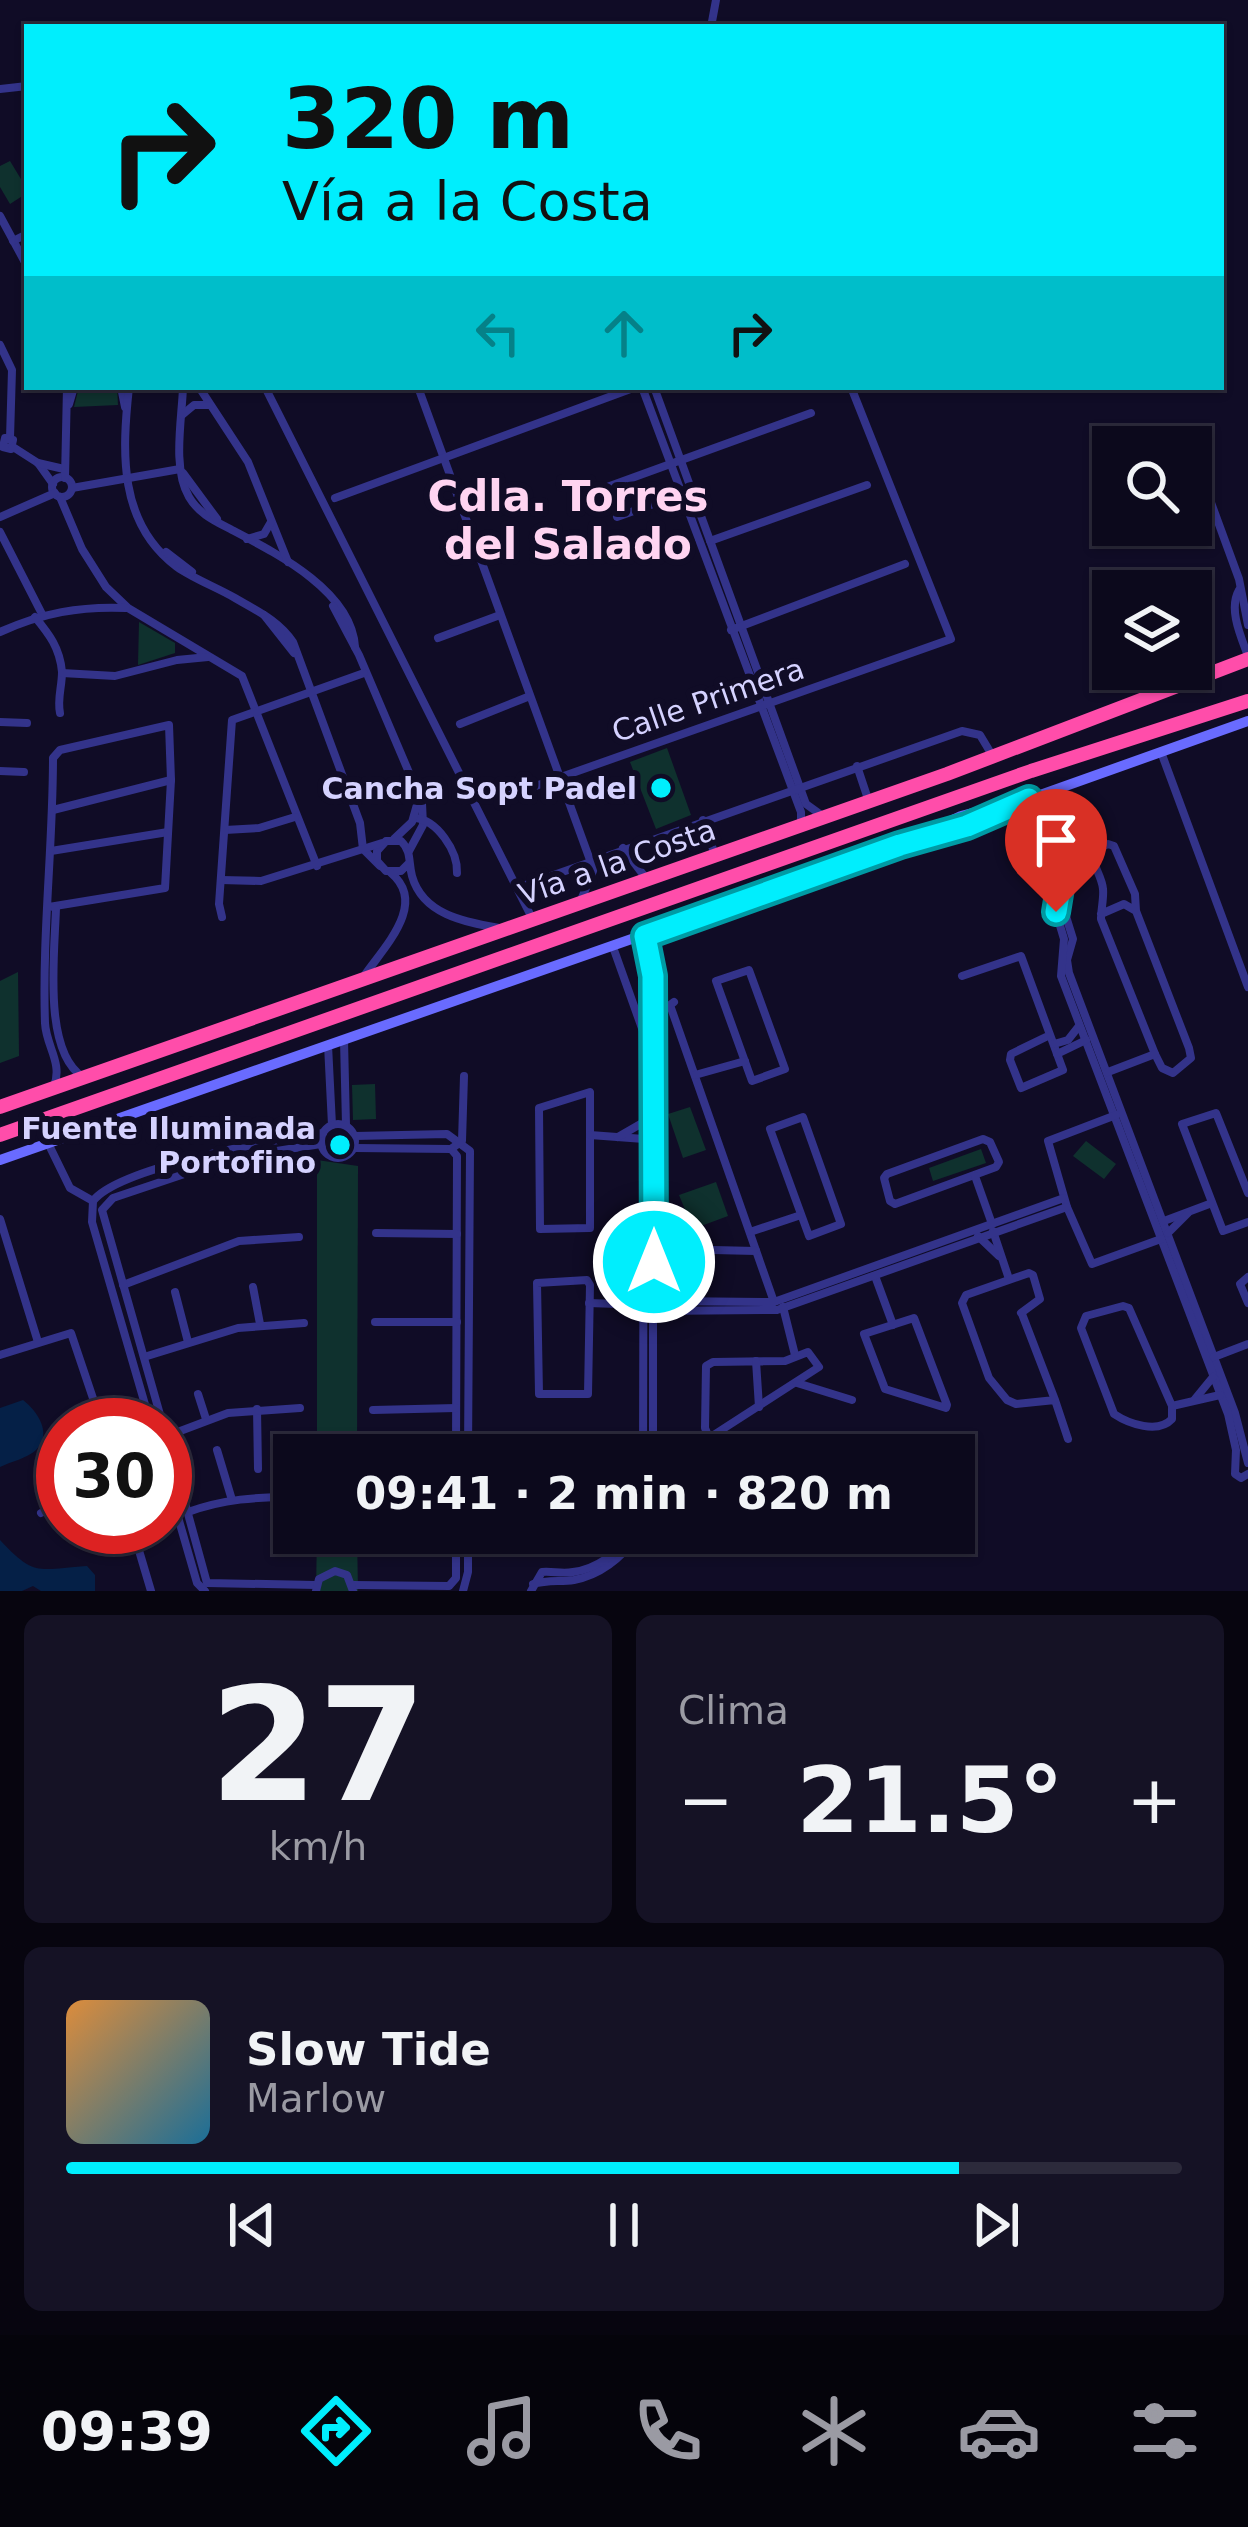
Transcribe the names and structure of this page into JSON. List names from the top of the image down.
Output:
{
  "streets": {
    "highway": ["Vía a la Costa"],
    "street": ["Calle Primera"]
  },
  "districts": ["Cdla. Torres del Salado"],
  "places": ["Cancha Sopt Padel", "Fuente Iluminada Portofino"],
  "page": {
    "turn": ["320 m", "Vía a la Costa"],
    "limit": "30",
    "trip": "09:41 · 2 min · 820 m",
    "tile": [
      ["27", "km/h"],
      "Clima"
    ],
    "heat": ["−", "21.5°", "+"],
    "song": ["Slow Tide", "Marlow"],
    "tabs": "09:39"
  }
}
